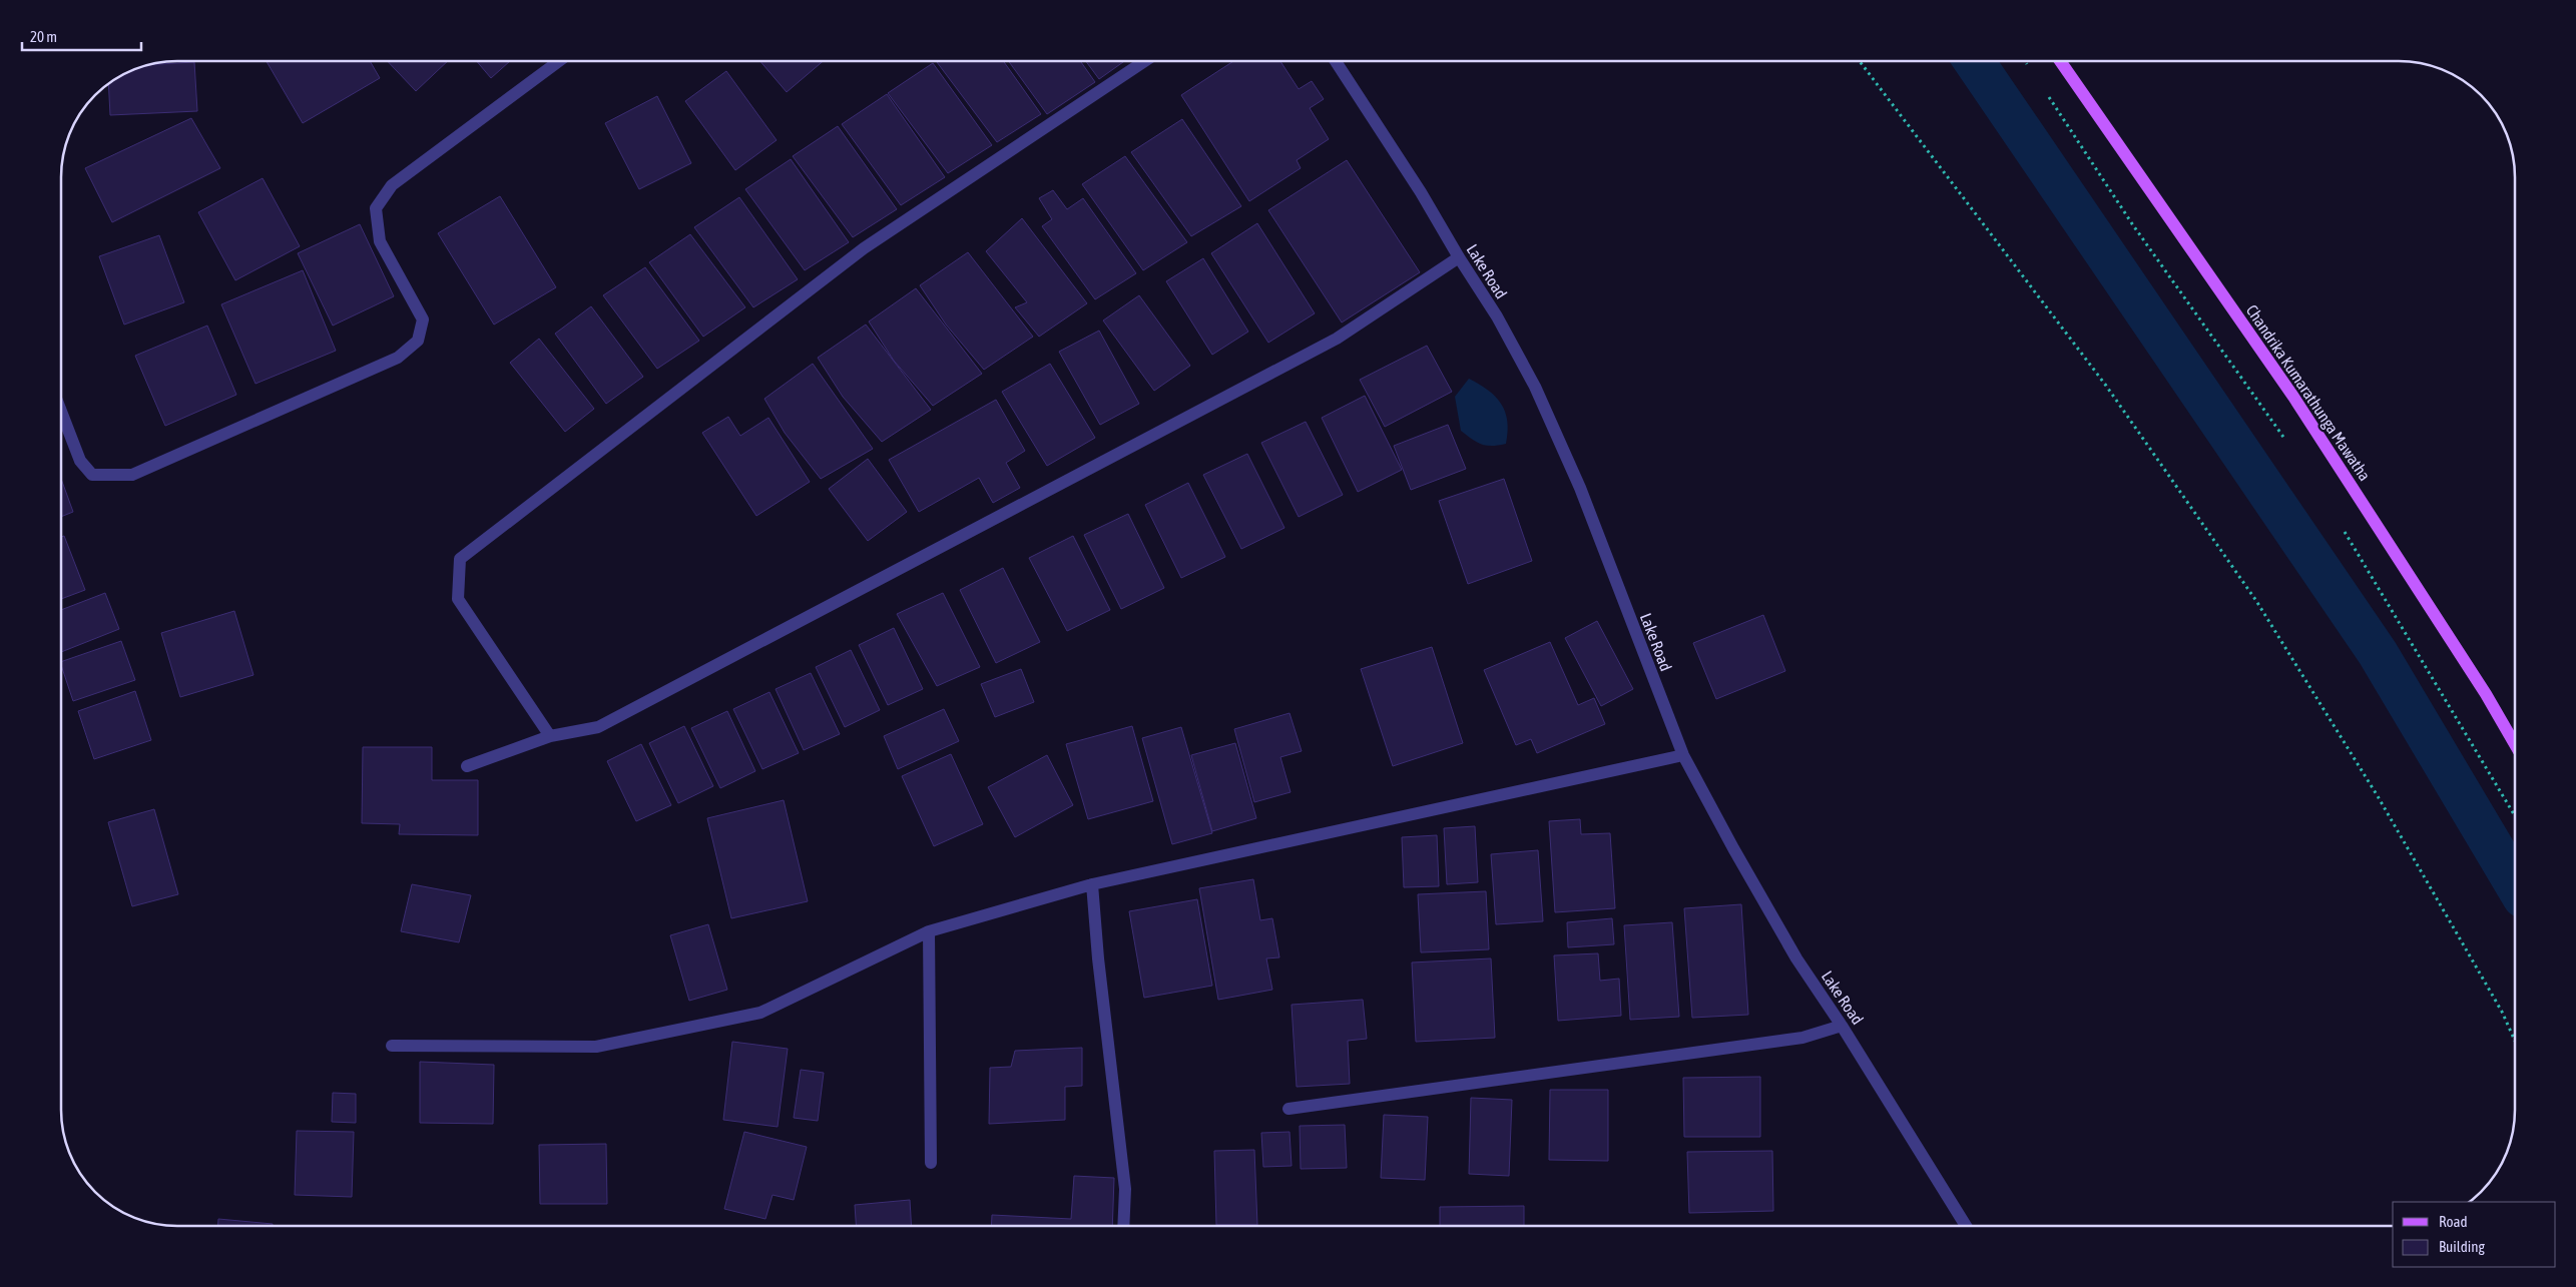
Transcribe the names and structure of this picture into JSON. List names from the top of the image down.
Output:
{
  "streets": {
    "main road": ["Chandrika Kumarathunga Mawatha"],
    "street": ["Lake Road"]
  },
  "legend": ["Road", "Building"],
  "scale_bar": "20 m"
}
